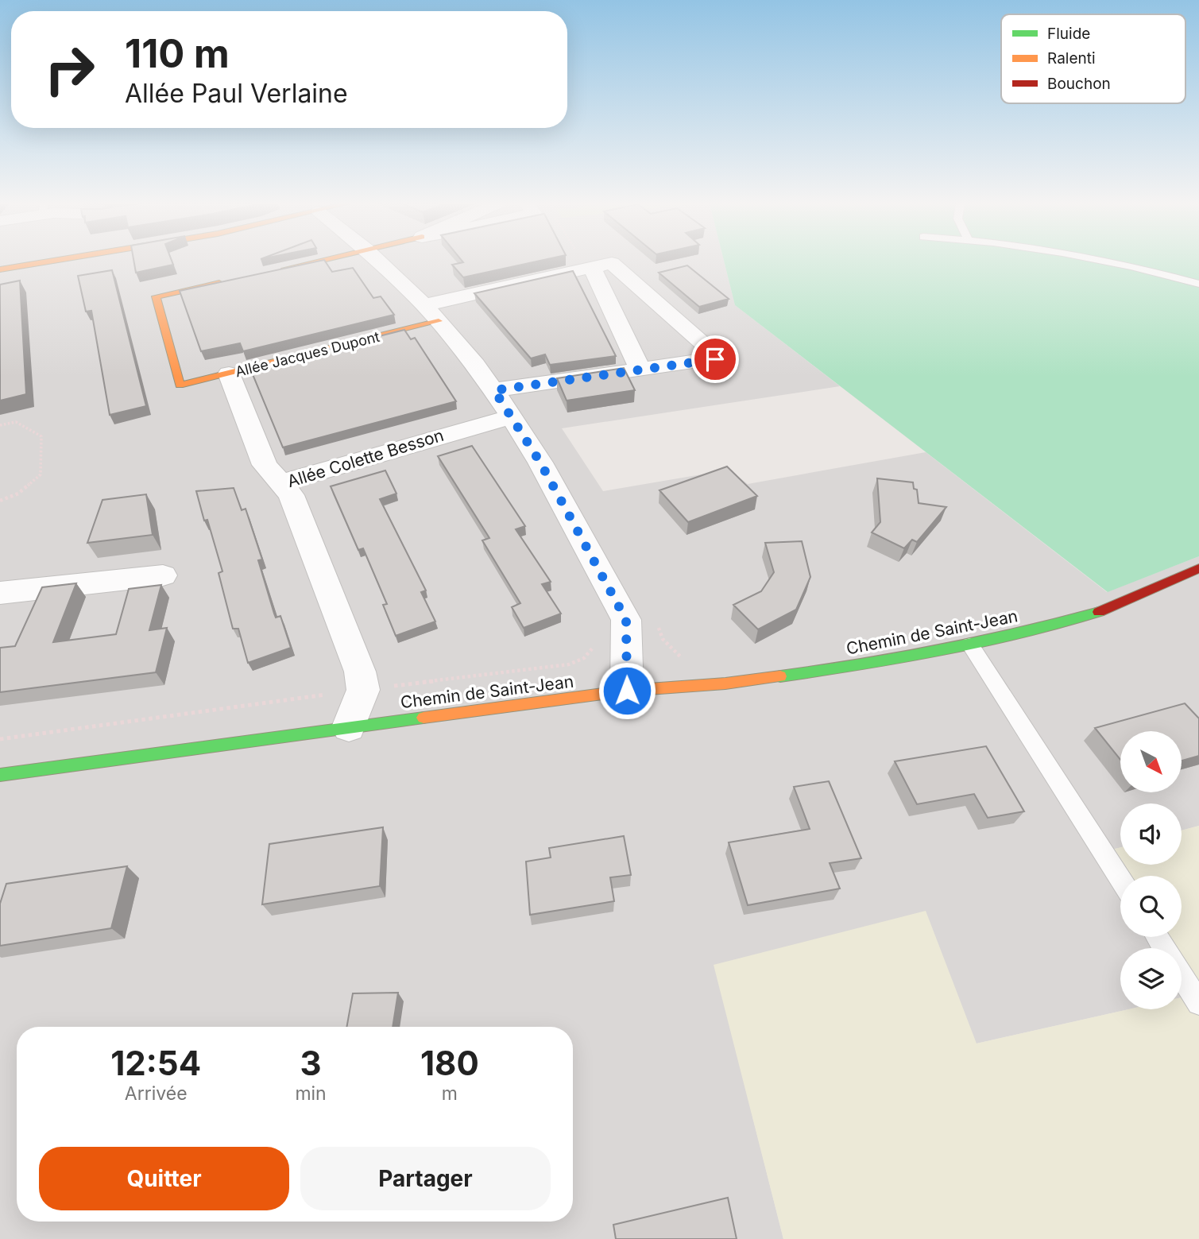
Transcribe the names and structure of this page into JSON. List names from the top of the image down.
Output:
{
  "streets": {
    "street": ["Allée Jacques Dupont", "Allée Colette Besson", "Chemin de Saint-Jean"]
  },
  "crossings": [
    ["Allée Jacques Dupont", "Allée Colette Besson"],
    ["Allée Colette Besson", "Chemin de Saint-Jean"]
  ],
  "legend": ["Fluide", "Ralenti", "Bouchon"],
  "north": "bottom right",
  "page": {
    "turn": ["110 m", "Allée Paul Verlaine"],
    "eta": [
      "12:54",
      "Arrivée",
      "3",
      "min",
      "180",
      "m"
    ],
    "buttons": ["Quitter", "Partager"]
  }
}
